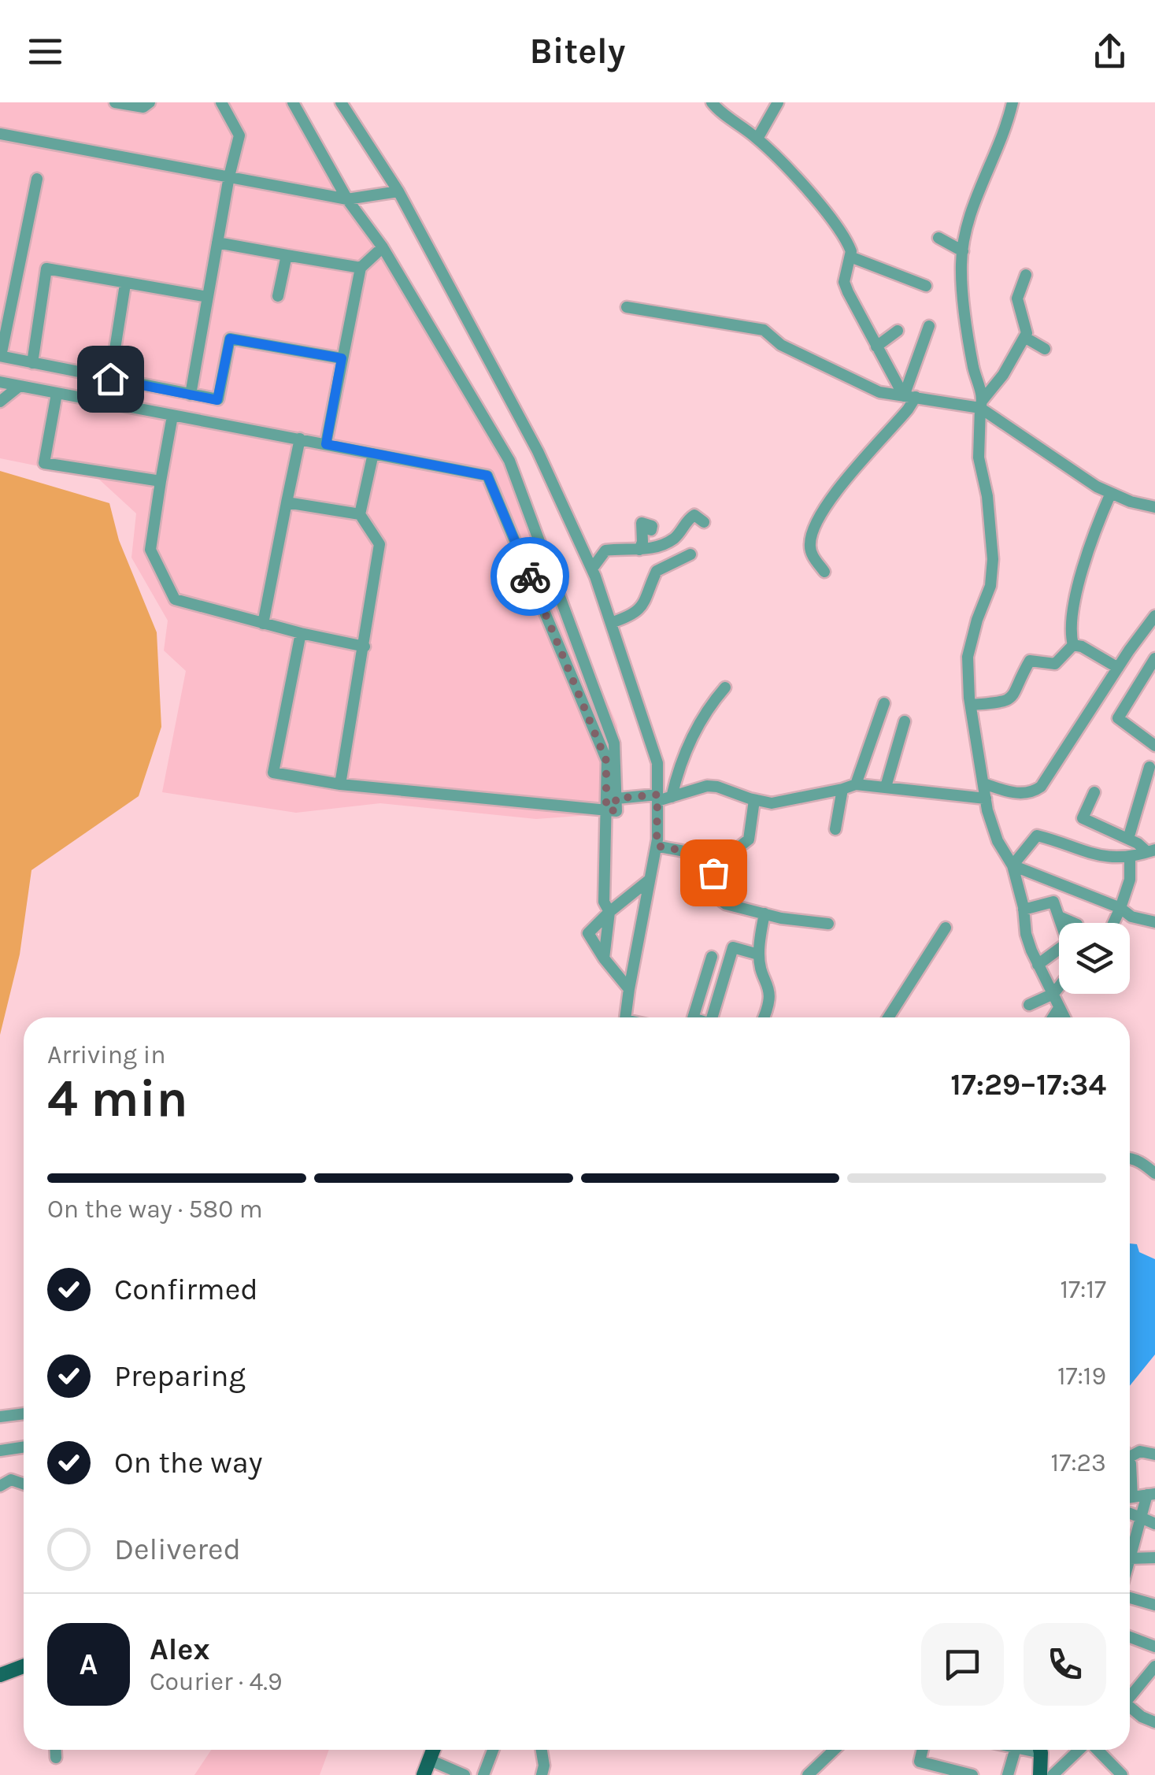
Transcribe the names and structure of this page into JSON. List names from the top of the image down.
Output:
{
  "page": {
    "header": "Bitely",
    "heading": ["4 min", "Arriving in", "17:29–17:34"],
    "panel": ["Alex", "Courier · 4.9"],
    "bar": "On the way · 580 m",
    "list": [
      ["Confirmed", "17:17"],
      ["Preparing", "17:19"],
      ["On the way", "17:23"],
      "Delivered"
    ],
    "round": "A"
  }
}
